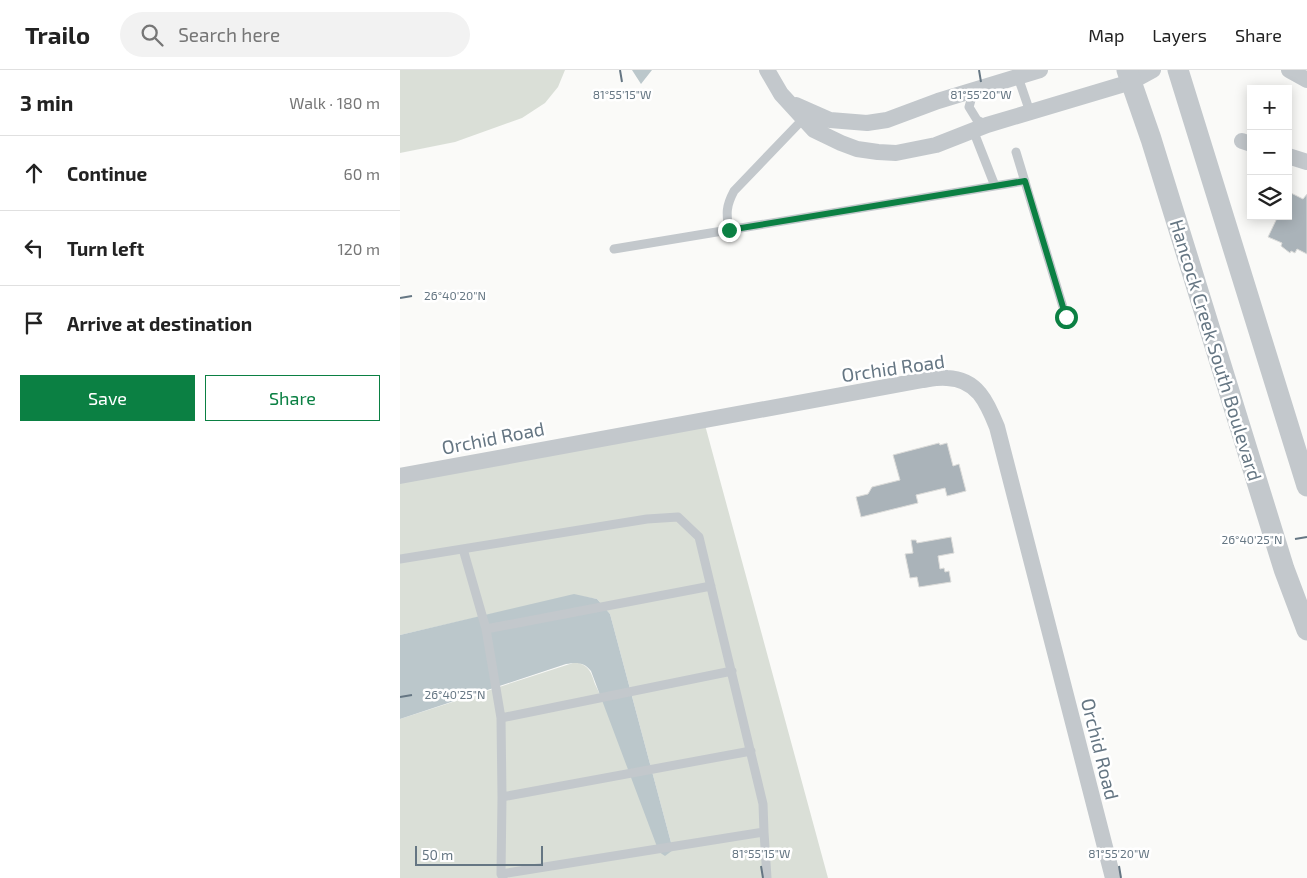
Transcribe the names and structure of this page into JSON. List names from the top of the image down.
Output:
{
  "streets": {
    "street": ["Hancock Creek South Boulevard", "Orchid Road"]
  },
  "scale_bar": "50 m",
  "page": {
    "header": "Trailo",
    "search": "Search here",
    "nav": ["Map", "Layers", "Share"],
    "heading": ["3 min", "Walk · 180 m"],
    "map_buttons": ["+", "−"],
    "list": [
      ["Continue", "60 m"],
      ["Turn left", "120 m"],
      "Arrive at destination"
    ],
    "buttons": ["Save", "Share"],
    "scale": "50 m"
  },
  "coordinates": [
    "81°55'15\"W",
    "81°55'20\"W",
    "26°40'20\"N",
    "26°40'25\"N"
  ]
}
